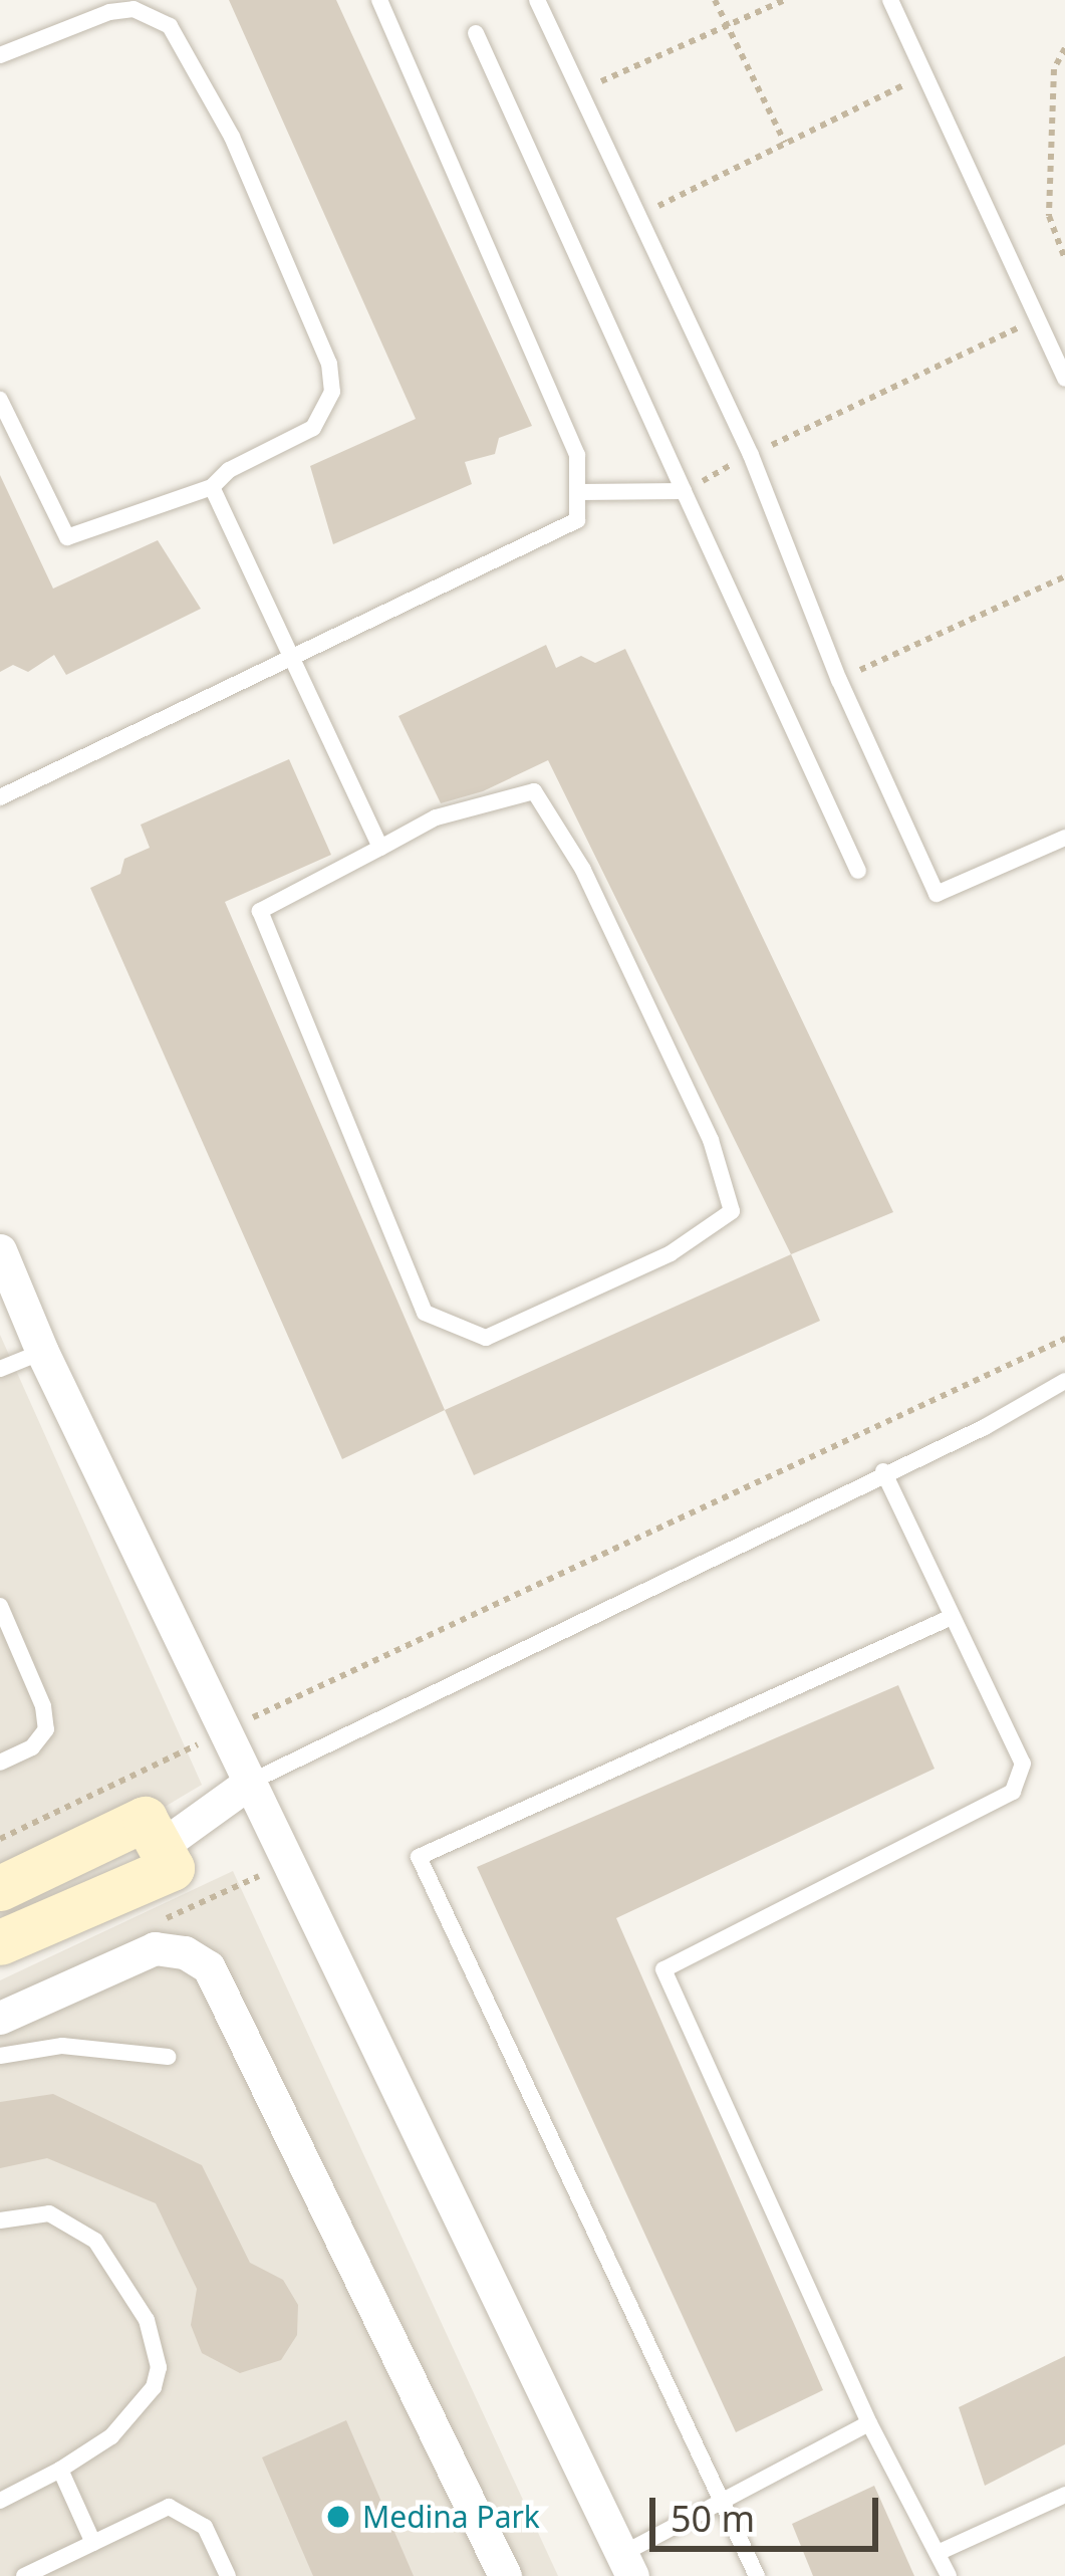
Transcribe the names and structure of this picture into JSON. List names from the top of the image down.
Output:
{
  "places": ["Medina Park"],
  "scale_bar": "50 m"
}
